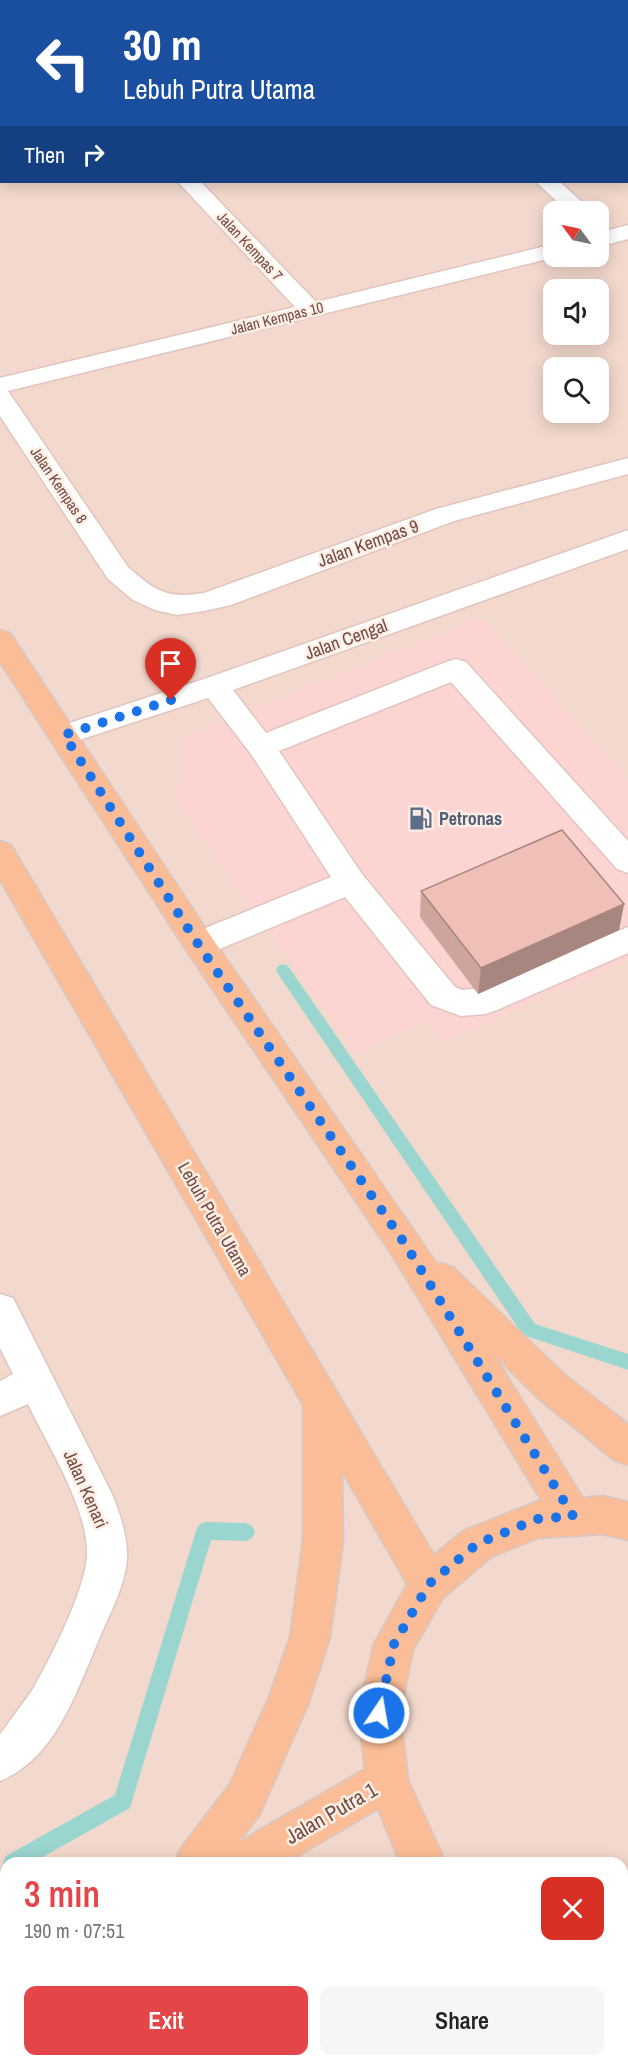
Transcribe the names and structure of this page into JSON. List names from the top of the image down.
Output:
{
  "streets": {
    "main road": ["Lebuh Putra Utama", "Jalan Putra 1"],
    "street": [
      "Jalan Kempas 7",
      "Jalan Kempas 10",
      "Jalan Kempas 8",
      "Jalan Kempas 9",
      "Jalan Cengal",
      "Jalan Kenari"
    ]
  },
  "crossings": [
    ["Jalan Kempas 7", "Jalan Kempas 10"],
    ["Jalan Kempas 8", "Jalan Kempas 9"]
  ],
  "places": {
    "fuel station": ["Petronas"]
  },
  "north": "top left",
  "page": {
    "turn": ["30 m", "Lebuh Putra Utama"],
    "then": "Then",
    "heading": ["3 min", "190 m · 07:51"],
    "buttons": ["Exit", "Share"]
  }
}
